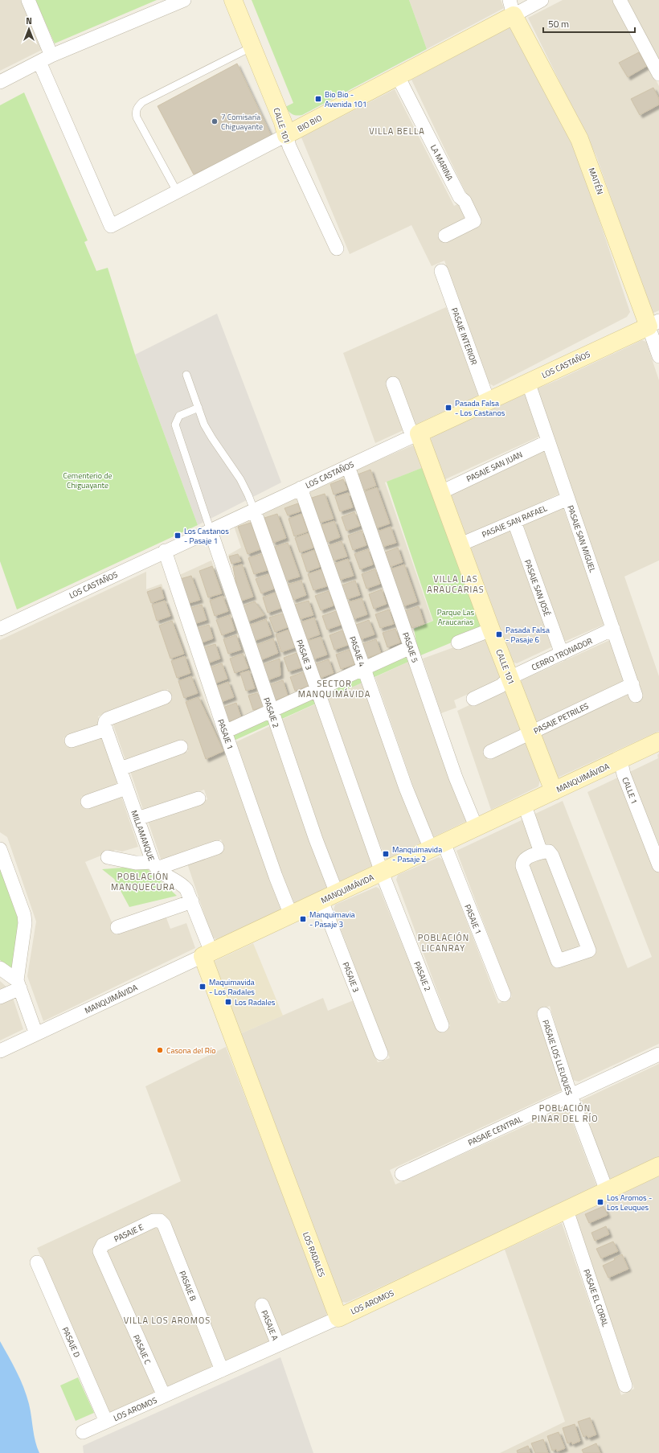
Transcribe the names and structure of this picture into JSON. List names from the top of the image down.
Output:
{
  "streets": {
    "street": [
      "BIO BIO",
      "CALLE 101",
      "LA MARINA",
      "MAITÉN",
      "PASAJE INTERIOR",
      "LOS CASTAÑOS",
      "PASAJE SAN JUAN",
      "PASAJE SAN RAFAEL",
      "PASAJE SAN MIGUEL",
      "PASAJE SAN JOSÉ",
      "PASAJE 5",
      "PASAJE 4",
      "CERRO TRONADOR",
      "PASAJE 3",
      "PASAJE 2",
      "PASAJE PETRILES",
      "PASAJE 1",
      "MANQUIMÁVIDA",
      "CALLE 1",
      "MILLAMANQUE",
      "PASAJE LOS LLEUQUES",
      "PASAJE CENTRAL",
      "PASAJE E",
      "LOS RADALES",
      "PASAJE B",
      "PASAJE EL CORAL",
      "LOS AROMOS",
      "PASAJE A",
      "PASAJE D",
      "PASAJE C"
    ]
  },
  "crossings": [
    ["BIO BIO", "CALLE 101"],
    ["BIO BIO", "LA MARINA"],
    ["BIO BIO", "MAITÉN"],
    ["CALLE 101", "LOS CASTAÑOS"],
    ["CALLE 101", "PASAJE SAN JUAN"],
    ["CALLE 101", "PASAJE SAN RAFAEL"],
    ["CALLE 101", "CERRO TRONADOR"],
    ["CALLE 101", "PASAJE PETRILES"],
    ["CALLE 101", "MANQUIMÁVIDA"],
    ["MAITÉN", "LOS CASTAÑOS"],
    ["PASAJE INTERIOR", "LOS CASTAÑOS"],
    ["LOS CASTAÑOS", "PASAJE SAN MIGUEL"],
    ["LOS CASTAÑOS", "PASAJE 5"],
    ["LOS CASTAÑOS", "PASAJE 4"],
    ["LOS CASTAÑOS", "PASAJE 3"],
    ["LOS CASTAÑOS", "PASAJE 2"],
    ["LOS CASTAÑOS", "PASAJE 1"],
    ["PASAJE SAN JUAN", "PASAJE SAN MIGUEL"],
    ["PASAJE SAN RAFAEL", "PASAJE SAN MIGUEL"],
    ["PASAJE SAN RAFAEL", "PASAJE SAN JOSÉ"],
    ["PASAJE SAN MIGUEL", "CERRO TRONADOR"],
    ["PASAJE SAN MIGUEL", "PASAJE PETRILES"],
    ["PASAJE SAN JOSÉ", "CERRO TRONADOR"],
    ["PASAJE 5", "MANQUIMÁVIDA"],
    ["PASAJE 4", "PASAJE 1"],
    ["PASAJE 4", "MANQUIMÁVIDA"],
    ["PASAJE 3", "PASAJE 2"],
    ["PASAJE 3", "MANQUIMÁVIDA"],
    ["PASAJE 2", "MANQUIMÁVIDA"],
    ["PASAJE 1", "MANQUIMÁVIDA"],
    ["MANQUIMÁVIDA", "CALLE 1"],
    ["MANQUIMÁVIDA", "MILLAMANQUE"],
    ["MANQUIMÁVIDA", "LOS RADALES"],
    ["MILLAMANQUE", "LOS RADALES"],
    ["PASAJE LOS LLEUQUES", "PASAJE CENTRAL"],
    ["PASAJE LOS LLEUQUES", "LOS AROMOS"],
    ["PASAJE E", "PASAJE B"],
    ["PASAJE E", "PASAJE C"],
    ["LOS RADALES", "LOS AROMOS"],
    ["PASAJE B", "LOS AROMOS"],
    ["PASAJE EL CORAL", "LOS AROMOS"],
    ["LOS AROMOS", "PASAJE A"],
    ["LOS AROMOS", "PASAJE D"],
    ["LOS AROMOS", "PASAJE C"]
  ],
  "districts": [
    "VILLA BELLA",
    "VILLA LAS ARAUCARIAS",
    "SECTOR MANQUIMÁVIDA",
    "POBLACIÓN MANQUECURA",
    "POBLACIÓN LICANRAY",
    "POBLACIÓN PINAR DEL RÍO",
    "VILLA LOS AROMOS"
  ],
  "parks": ["Cementerio de Chiguayante", "Parque Las Araucarias"],
  "places": {
    "transit": [
      "Bio Bio - Avenida 101",
      "Pasada Falsa - Los Castanos",
      "Los Castanos - Pasaje 1",
      "Pasada Falsa - Pasaje 6",
      "Manquimavida - Pasaje 2",
      "Manquimavia - Pasaje 3",
      "Maquimavida - Los Radales",
      "Los Radales",
      "Los Aromos - Los Leuques"
    ],
    "other": ["7 Comisaría Chiguayante", "Casona del Río"]
  },
  "scale_bar": "50 m",
  "north": "top"
}
